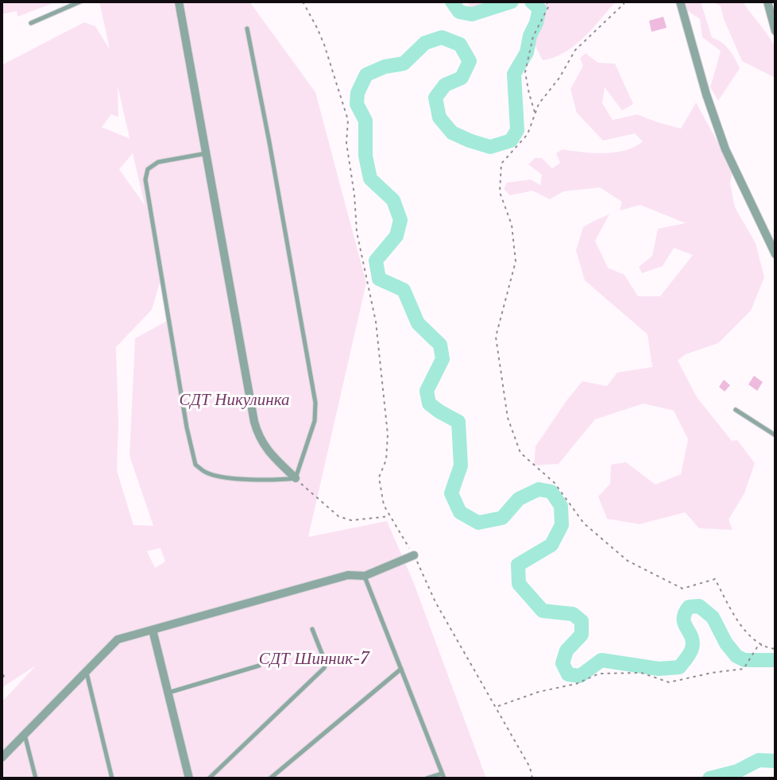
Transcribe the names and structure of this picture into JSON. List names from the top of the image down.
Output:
{
  "parks": ["СДТ Никулинка", "СДТ Шинник-7"]
}
